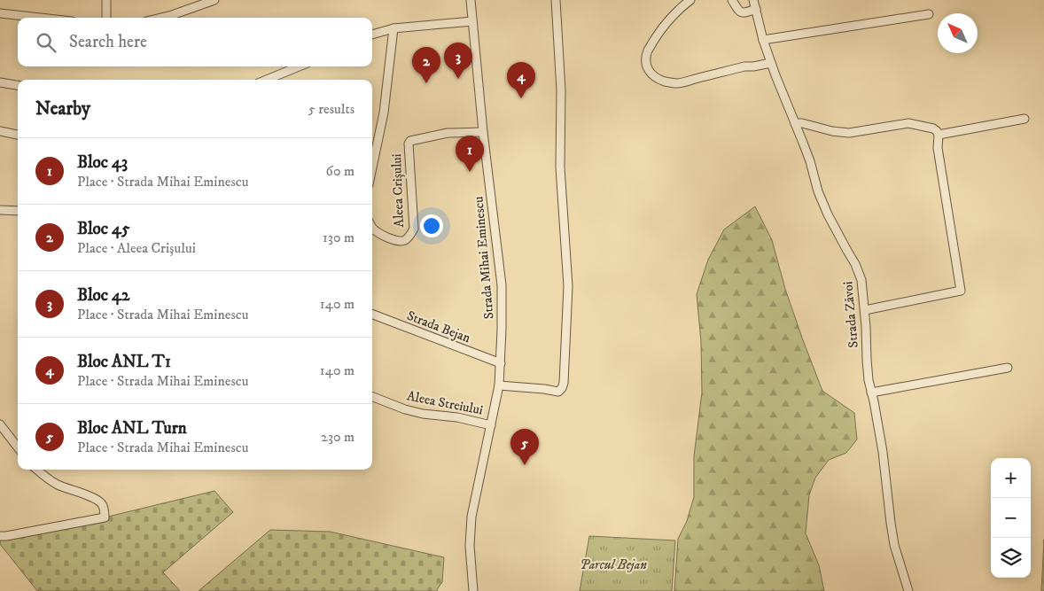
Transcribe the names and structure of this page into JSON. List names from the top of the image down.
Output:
{
  "streets": {
    "street": [
      "Aleea Crișului",
      "Strada Mihai Eminescu",
      "Strada Zăvoi",
      "Strada Bejan",
      "Aleea Streiului"
    ]
  },
  "crossings": [
    ["Aleea Crișului", "Strada Mihai Eminescu"],
    ["Strada Mihai Eminescu", "Strada Bejan"],
    ["Strada Mihai Eminescu", "Aleea Streiului"]
  ],
  "parks": ["Parcul Bejan"],
  "north": "top left",
  "page": {
    "search": "Search here",
    "pins": [
      "3",
      "2",
      "4",
      "1",
      "5"
    ],
    "heading": ["Nearby", "5 results"],
    "list": [
      {
        "mark": "1",
        "name": "Bloc 43",
        "note": "Place · Strada Mihai Eminescu",
        "value": "60 m"
      },
      {
        "mark": "2",
        "name": "Bloc 45",
        "note": "Place · Aleea Crișului",
        "value": "130 m"
      },
      {
        "mark": "3",
        "name": "Bloc 42",
        "note": "Place · Strada Mihai Eminescu",
        "value": "140 m"
      },
      {
        "mark": "4",
        "name": "Bloc ANL T1",
        "note": "Place · Strada Mihai Eminescu",
        "value": "140 m"
      },
      {
        "mark": "5",
        "name": "Bloc ANL Turn",
        "note": "Place · Strada Mihai Eminescu",
        "value": "230 m"
      }
    ],
    "map_buttons": ["+", "−"]
  }
}
